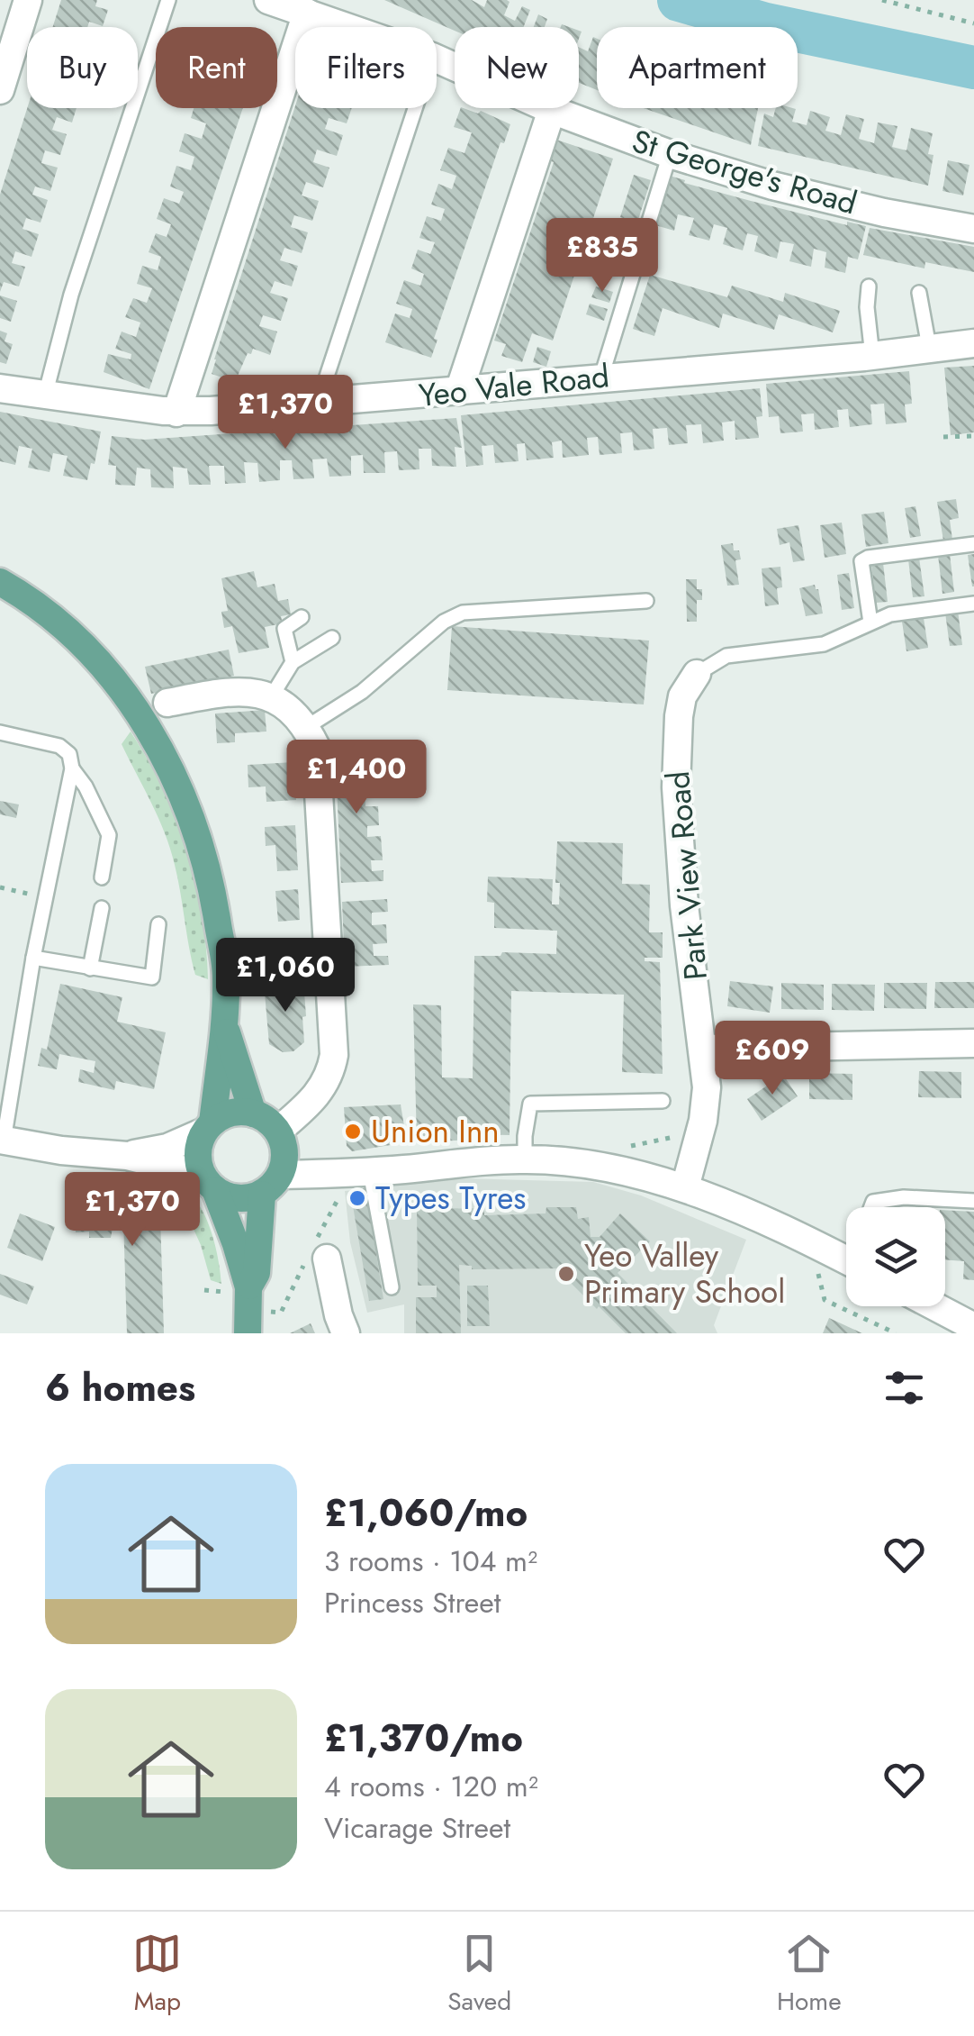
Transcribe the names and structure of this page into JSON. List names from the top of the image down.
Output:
{
  "streets": {
    "street": ["St George's Road", "Yeo Vale Road", "Park View Road"]
  },
  "places": ["Union Inn", "Types Tyres", "Yeo Valley Primary School"],
  "page": {
    "chip": [
      "Buy",
      "Rent",
      "Filters",
      "New",
      "Apartment"
    ],
    "price": [
      "£835",
      "£1,370",
      "£1,400",
      "£1,060",
      "£609",
      "£1,370"
    ],
    "heading": "6 homes",
    "list": [
      {
        "name": "£1,060/mo",
        "note": "3 rooms · 104 m² · Princess Street"
      },
      {
        "name": "£1,370/mo",
        "note": "4 rooms · 120 m² · Vicarage Street"
      }
    ],
    "tabs": ["Map", "Saved", "Home"]
  }
}
